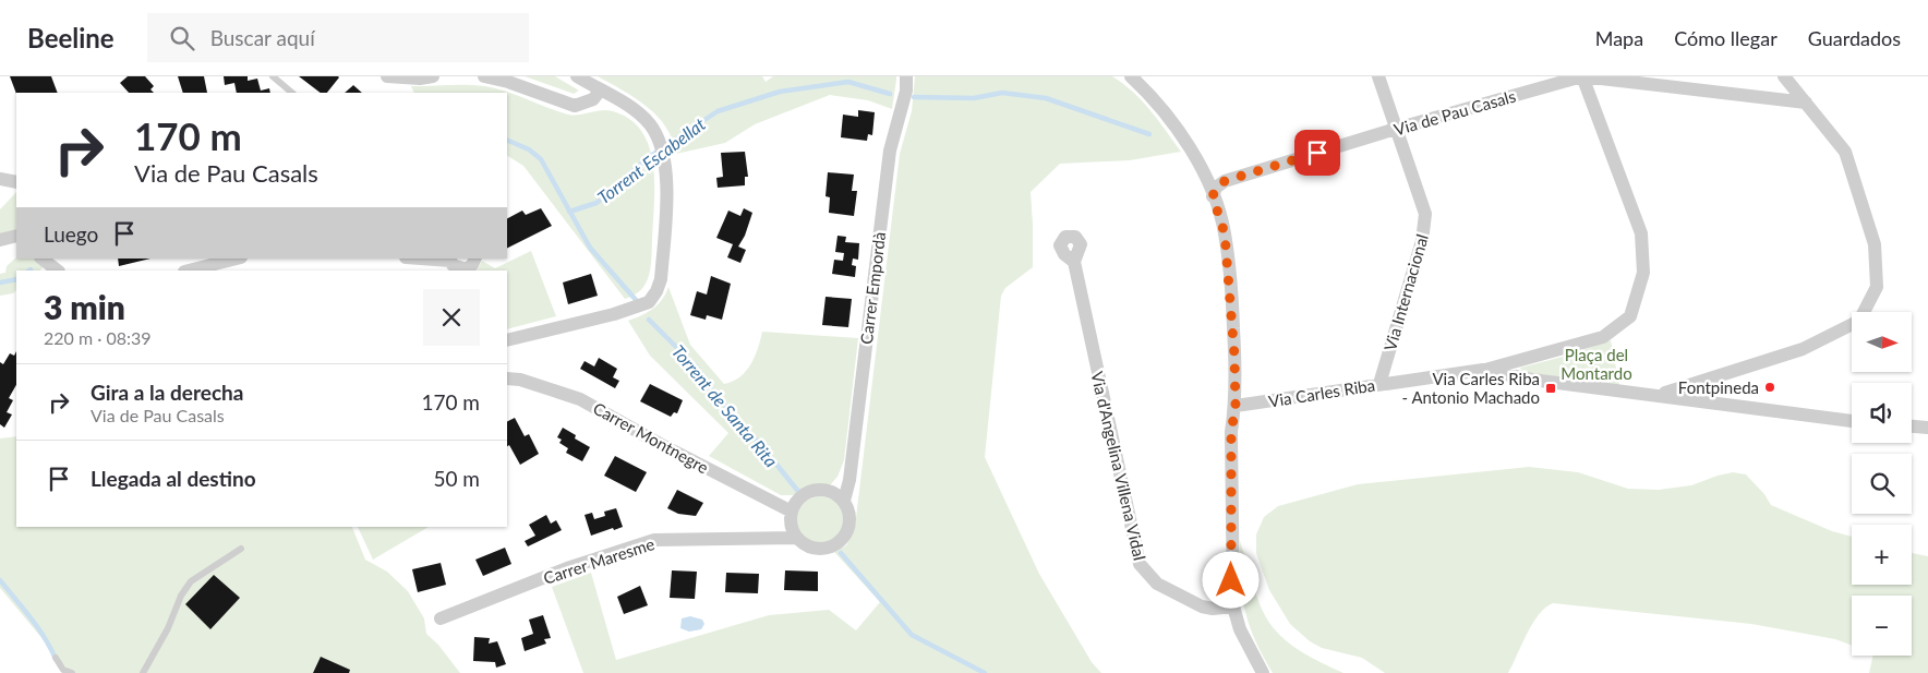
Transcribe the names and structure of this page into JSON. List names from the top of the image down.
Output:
{
  "streets": {
    "street": [
      "Via de Pau Casals",
      "Carrer Empordà",
      "Via Internacional",
      "Via Carles Riba",
      "Carrer Montnegre",
      "Via d'Angelina Villena Vidal",
      "Carrer Maresme"
    ]
  },
  "crossings": [
    ["Via de Pau Casals", "Via Internacional"],
    ["Carrer Empordà", "Carrer Montnegre"],
    ["Carrer Empordà", "Carrer Maresme"],
    ["Via Internacional", "Via Carles Riba"],
    ["Carrer Montnegre", "Carrer Maresme"]
  ],
  "water": ["Torrent Escabellat", "Torrent de Santa Rita"],
  "parks": ["Plaça del Montardo"],
  "places": {
    "other": ["Fontpineda"],
    "transit": ["Via Carles Riba - Antonio Machado"]
  },
  "north": "right",
  "page": {
    "header": "Beeline",
    "search": "Buscar aquí",
    "nav": ["Mapa", "Cómo llegar", "Guardados"],
    "turn": ["170 m", "Via de Pau Casals"],
    "then": "Luego",
    "heading": ["3 min", "220 m · 08:39"],
    "map_buttons": ["+", "−"],
    "list": [
      {
        "name": "Gira a la derecha",
        "note": "Via de Pau Casals",
        "value": "170 m"
      },
      {
        "name": "Llegada al destino",
        "value": "50 m"
      }
    ]
  }
}
